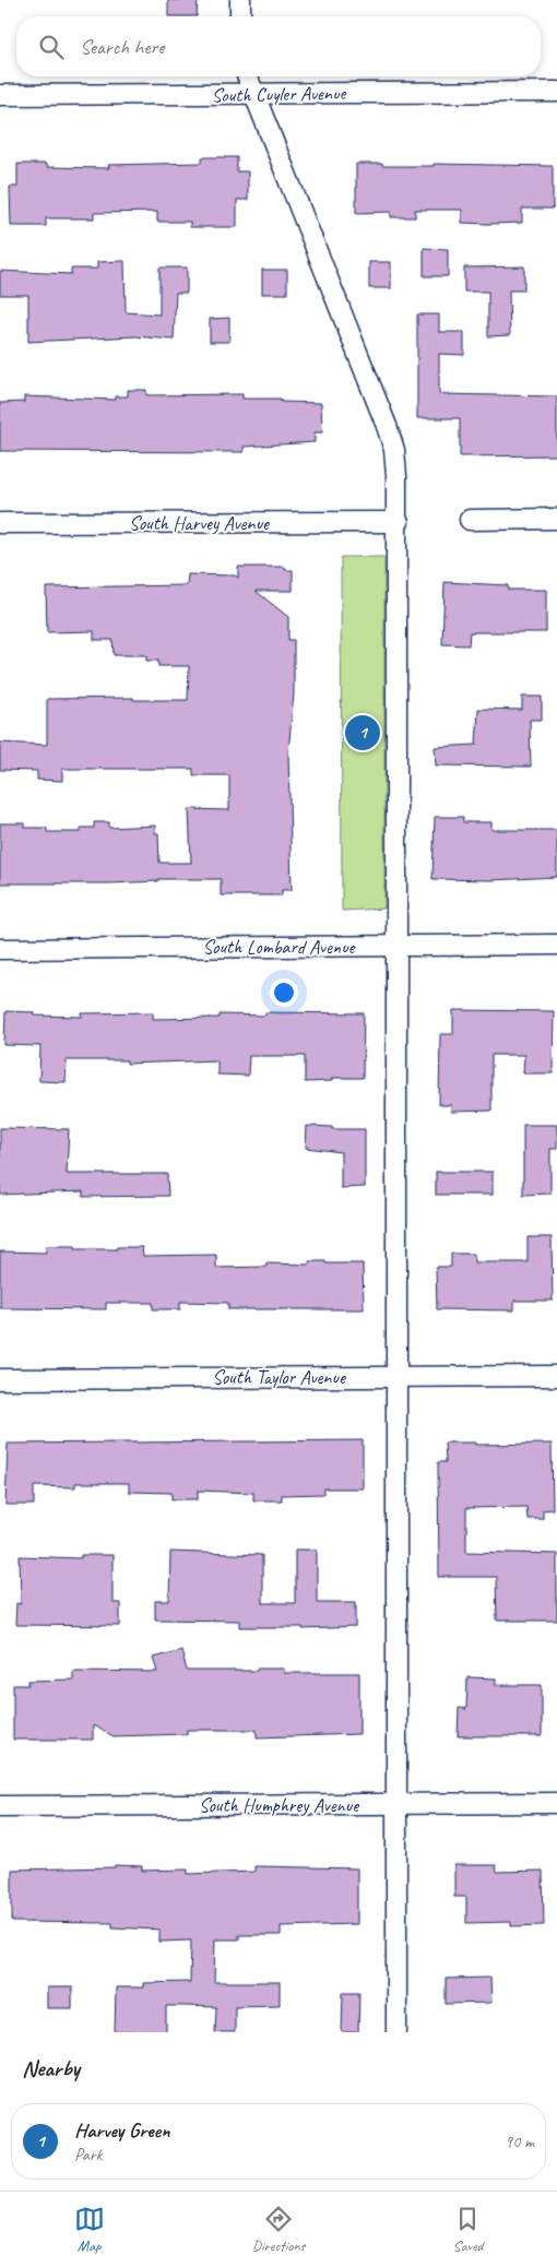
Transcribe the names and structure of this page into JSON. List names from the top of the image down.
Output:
{
  "streets": {
    "street": [
      "South Cuyler Avenue",
      "South Harvey Avenue",
      "South Lombard Avenue",
      "South Taylor Avenue",
      "South Humphrey Avenue"
    ]
  },
  "page": {
    "search": "Search here",
    "pins": "1",
    "heading": "Nearby",
    "list": [
      {
        "mark": "1",
        "name": "Harvey Green",
        "note": "Park",
        "value": "90 m"
      }
    ],
    "nav": ["Map", "Directions", "Saved"]
  }
}
